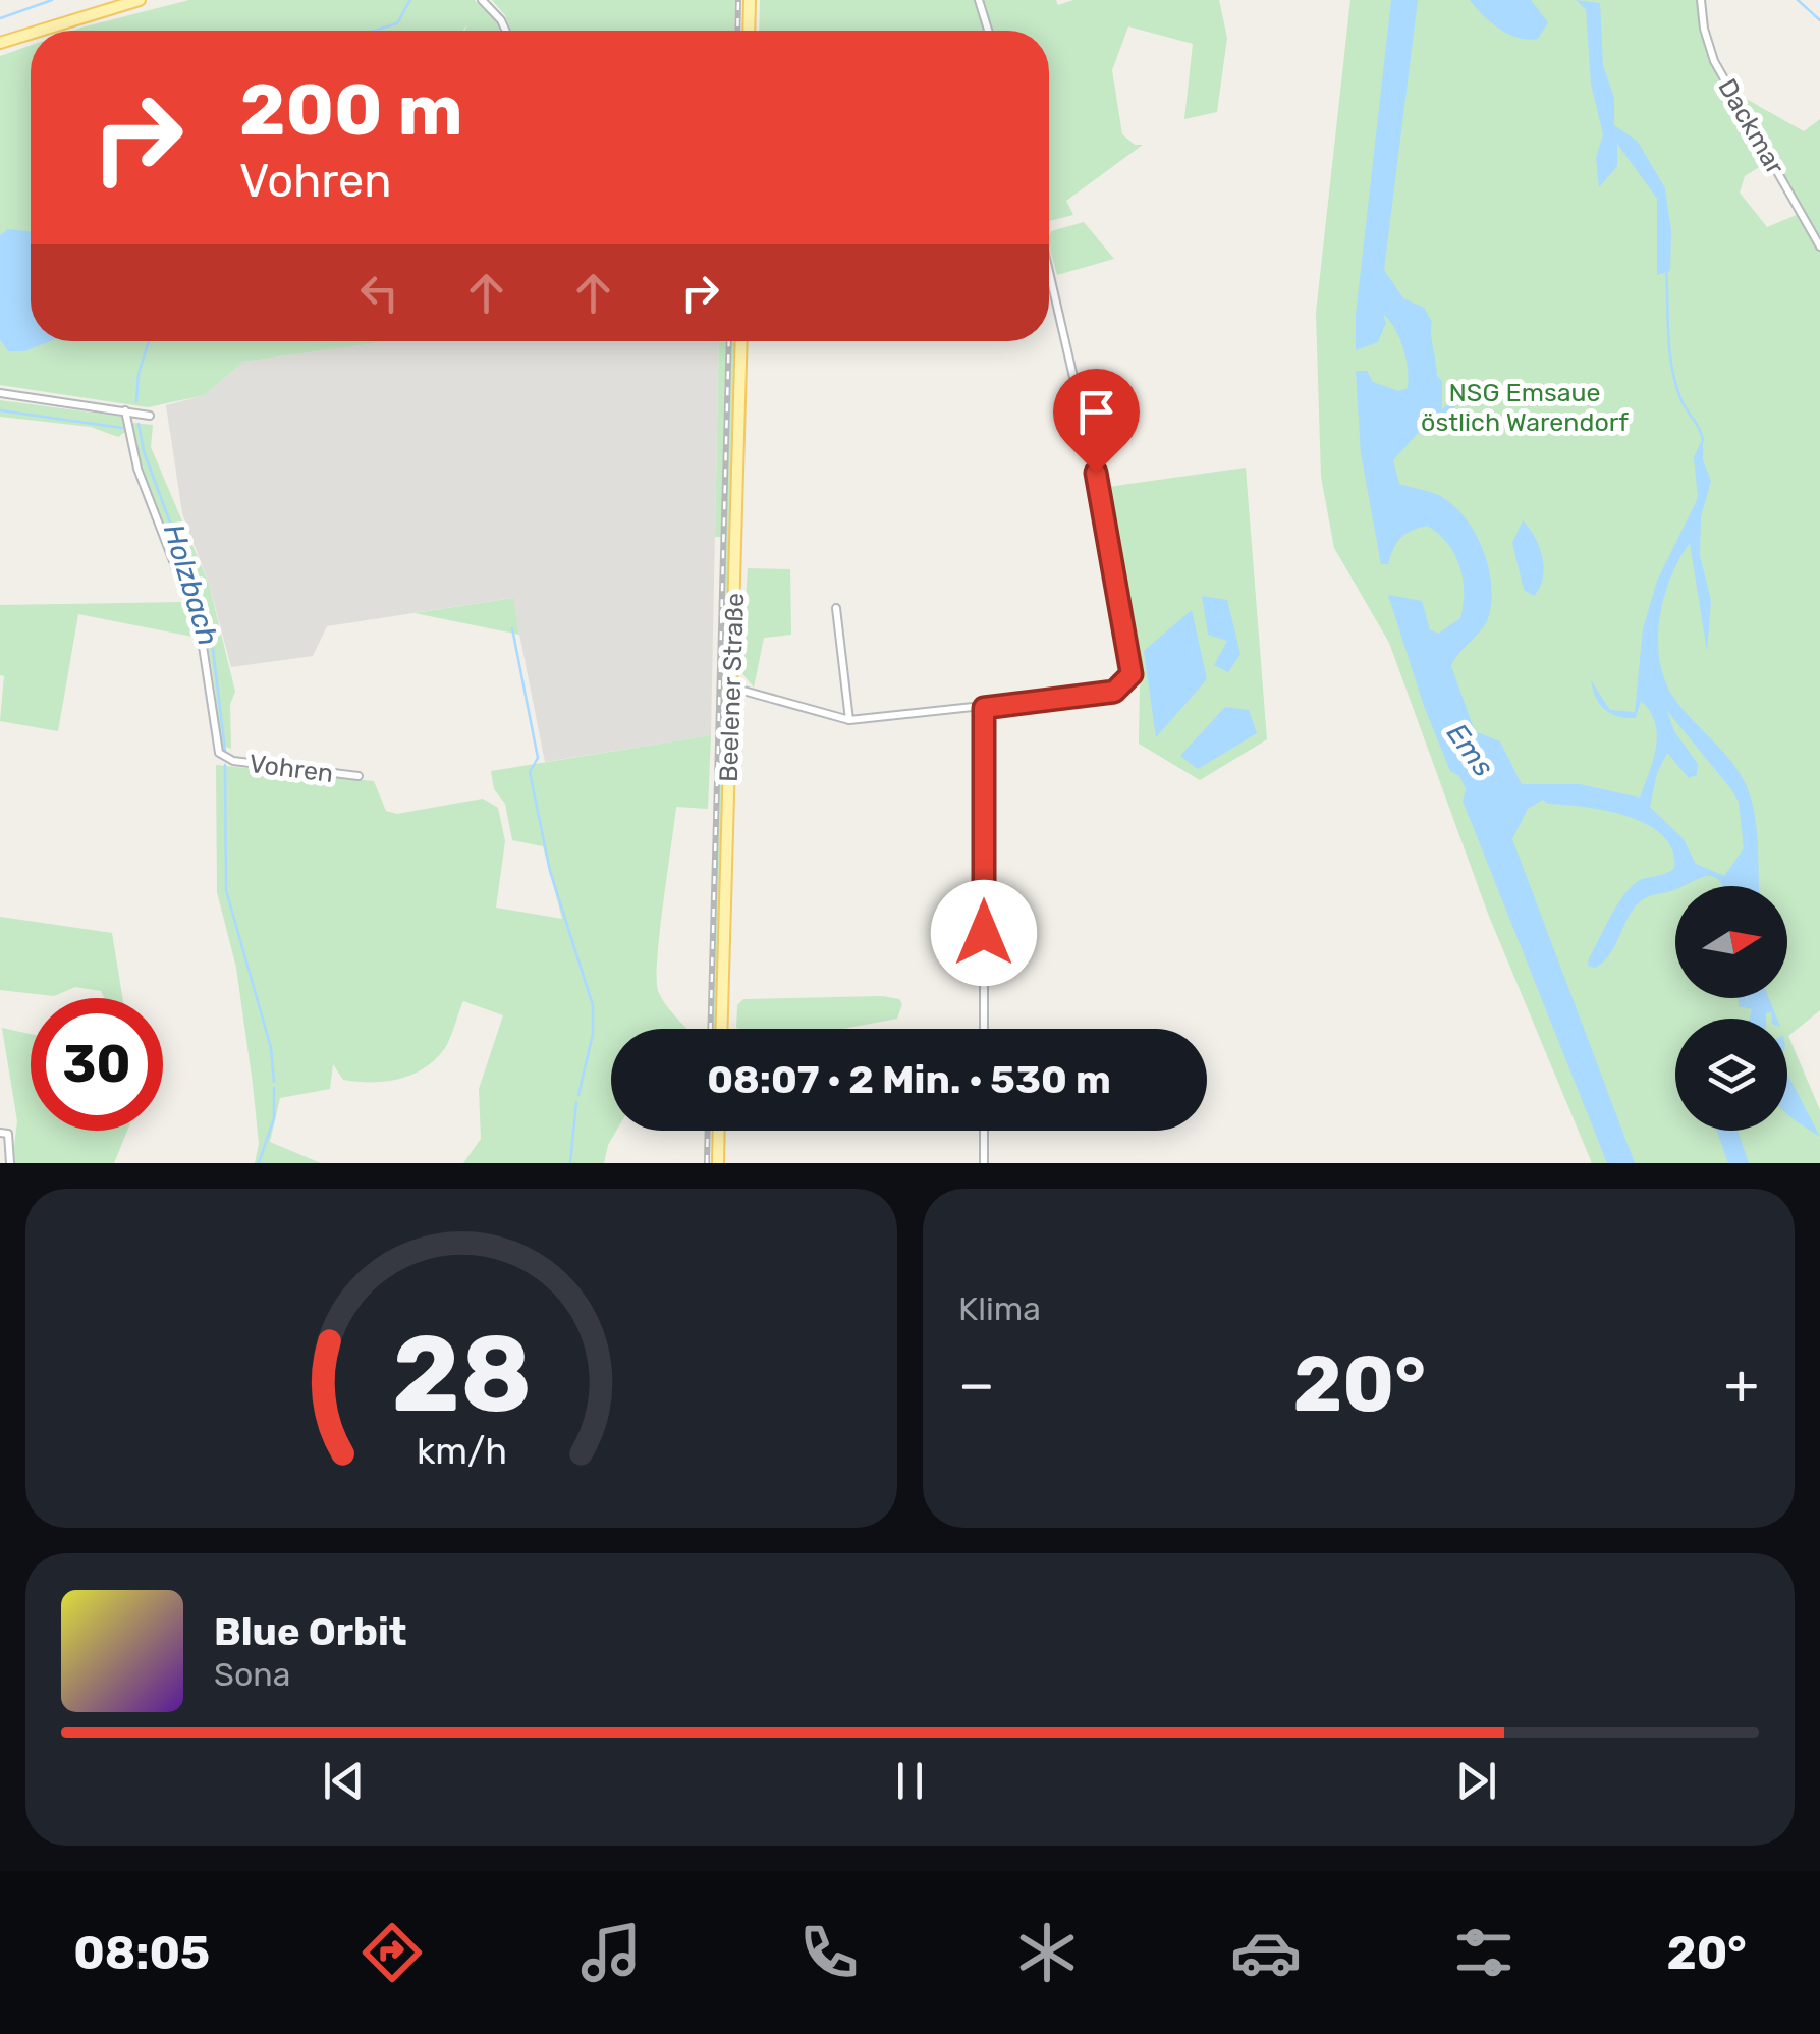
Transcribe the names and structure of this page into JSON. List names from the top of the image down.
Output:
{
  "streets": {
    "main road": ["Beelener Straße"],
    "street": ["Dackmar", "Vohren"]
  },
  "water": ["Holzbach", "Ems"],
  "parks": ["NSG Emsaue östlich Warendorf"],
  "north": "right",
  "page": {
    "turn": ["200 m", "Vohren"],
    "limit": "30",
    "trip": "08:07 · 2 Min. · 530 m",
    "tile": "Klima",
    "heat": ["−", "20°", "+"],
    "song": ["Blue Orbit", "Sona"],
    "tabs": ["08:05", "20°"],
    "gauge": ["28", "km/h"]
  }
}
